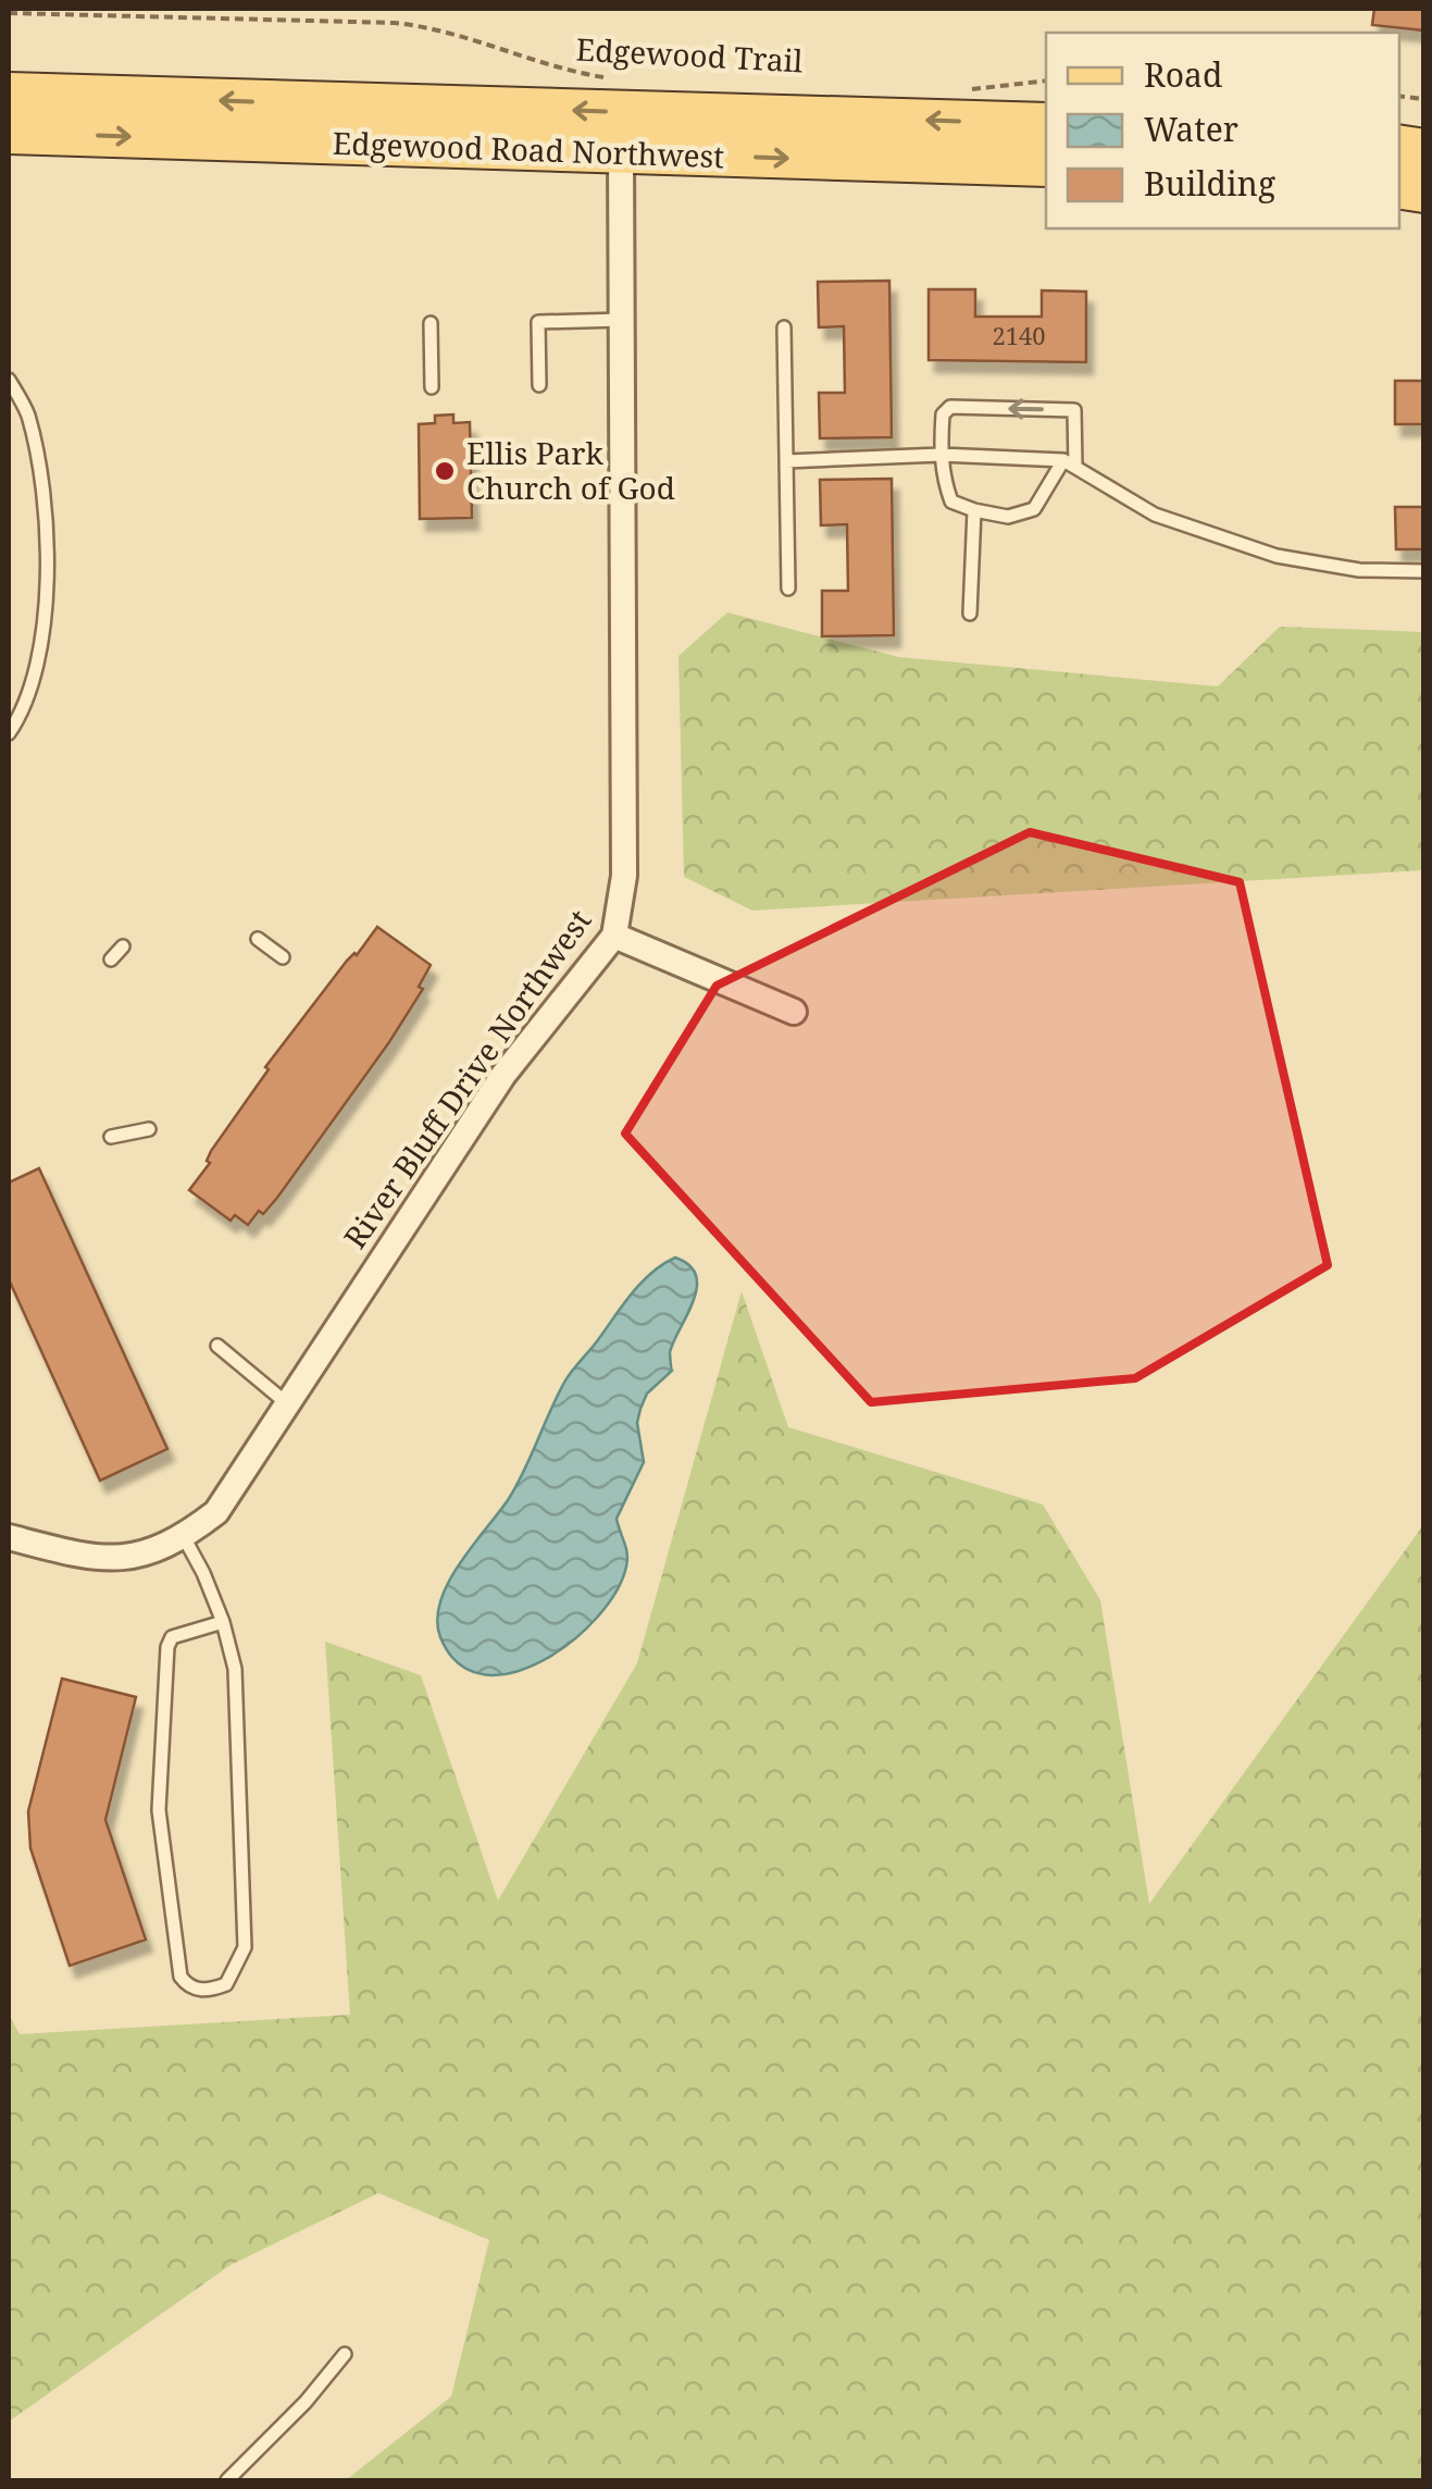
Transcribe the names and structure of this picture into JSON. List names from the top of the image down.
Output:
{
  "streets": {
    "main road": ["Edgewood Road Northwest"],
    "street": ["River Bluff Drive Northwest"],
    "path": ["Edgewood Trail"]
  },
  "crossings": [
    ["Edgewood Road Northwest", "River Bluff Drive Northwest"]
  ],
  "places": ["Ellis Park Church of God"],
  "house_numbers": ["2140"],
  "legend": ["Road", "Water", "Building"]
}
